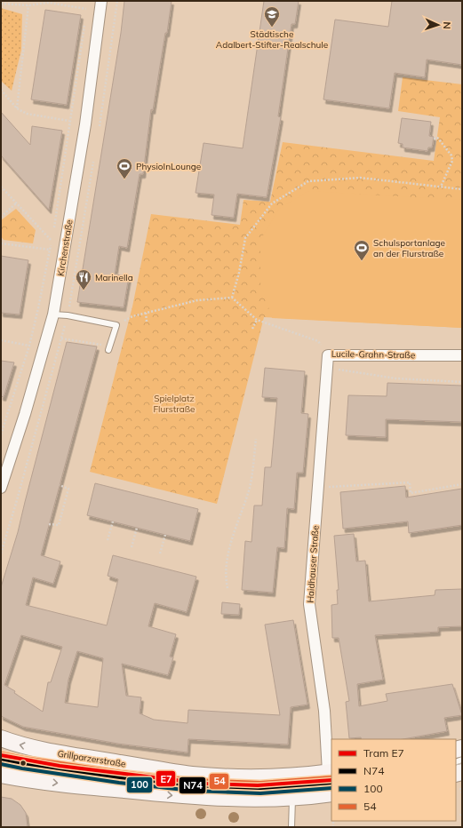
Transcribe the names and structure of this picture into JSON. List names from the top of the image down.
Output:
{
  "streets": {
    "main road": ["Grillparzerstraße"],
    "street": ["Kirchenstraße", "Lucile-Grahn-Straße", "Haidhauser Straße"]
  },
  "crossings": [
    ["Lucile-Grahn-Straße", "Haidhauser Straße"],
    ["Haidhauser Straße", "Grillparzerstraße"]
  ],
  "parks": ["Spielplatz Flurstraße"],
  "places": {
    "school or university": ["Städtische Adalbert-Stifter-Realschule"],
    "sports": ["PhysioInLounge", "Schulsportanlage an der Flurstraße"],
    "restaurant": ["Marinella"]
  },
  "lines": [
    "transit line 54",
    "tram line E7",
    "transit line N74",
    "transit line 100"
  ],
  "legend": [
    "Tram E7",
    "N74",
    "100",
    "54"
  ],
  "north": "right"
}
